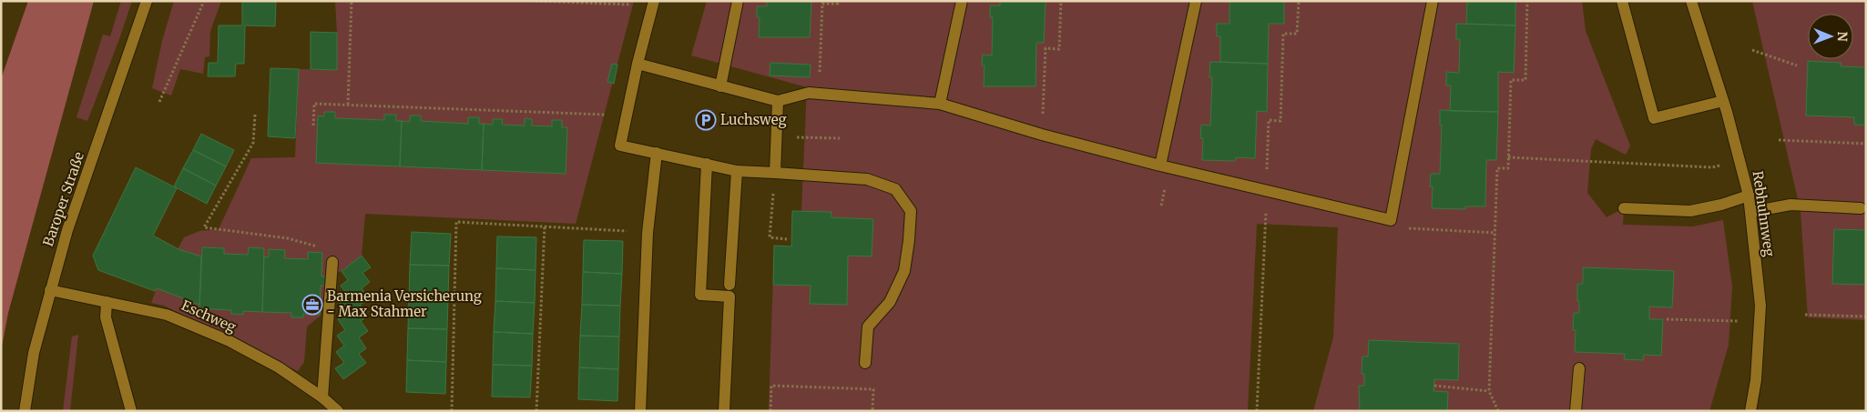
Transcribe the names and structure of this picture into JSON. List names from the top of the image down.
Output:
{
  "streets": {
    "street": ["Baroper Straße", "Rebhuhnweg", "Eschweg"]
  },
  "crossings": [
    ["Baroper Straße", "Eschweg"]
  ],
  "places": {
    "parking": ["Luchsweg"],
    "office": ["Barmenia Versicherung - Max Stahmer"]
  },
  "north": "right"
}
